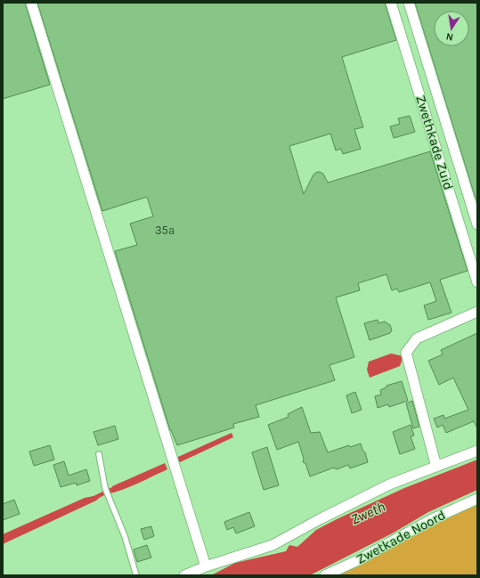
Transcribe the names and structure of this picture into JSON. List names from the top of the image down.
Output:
{
  "streets": {
    "street": ["Zwethkade Zuid", "Zwetkade Noord"]
  },
  "water": ["Zweth"],
  "house_numbers": ["35a"],
  "north": "bottom"
}
